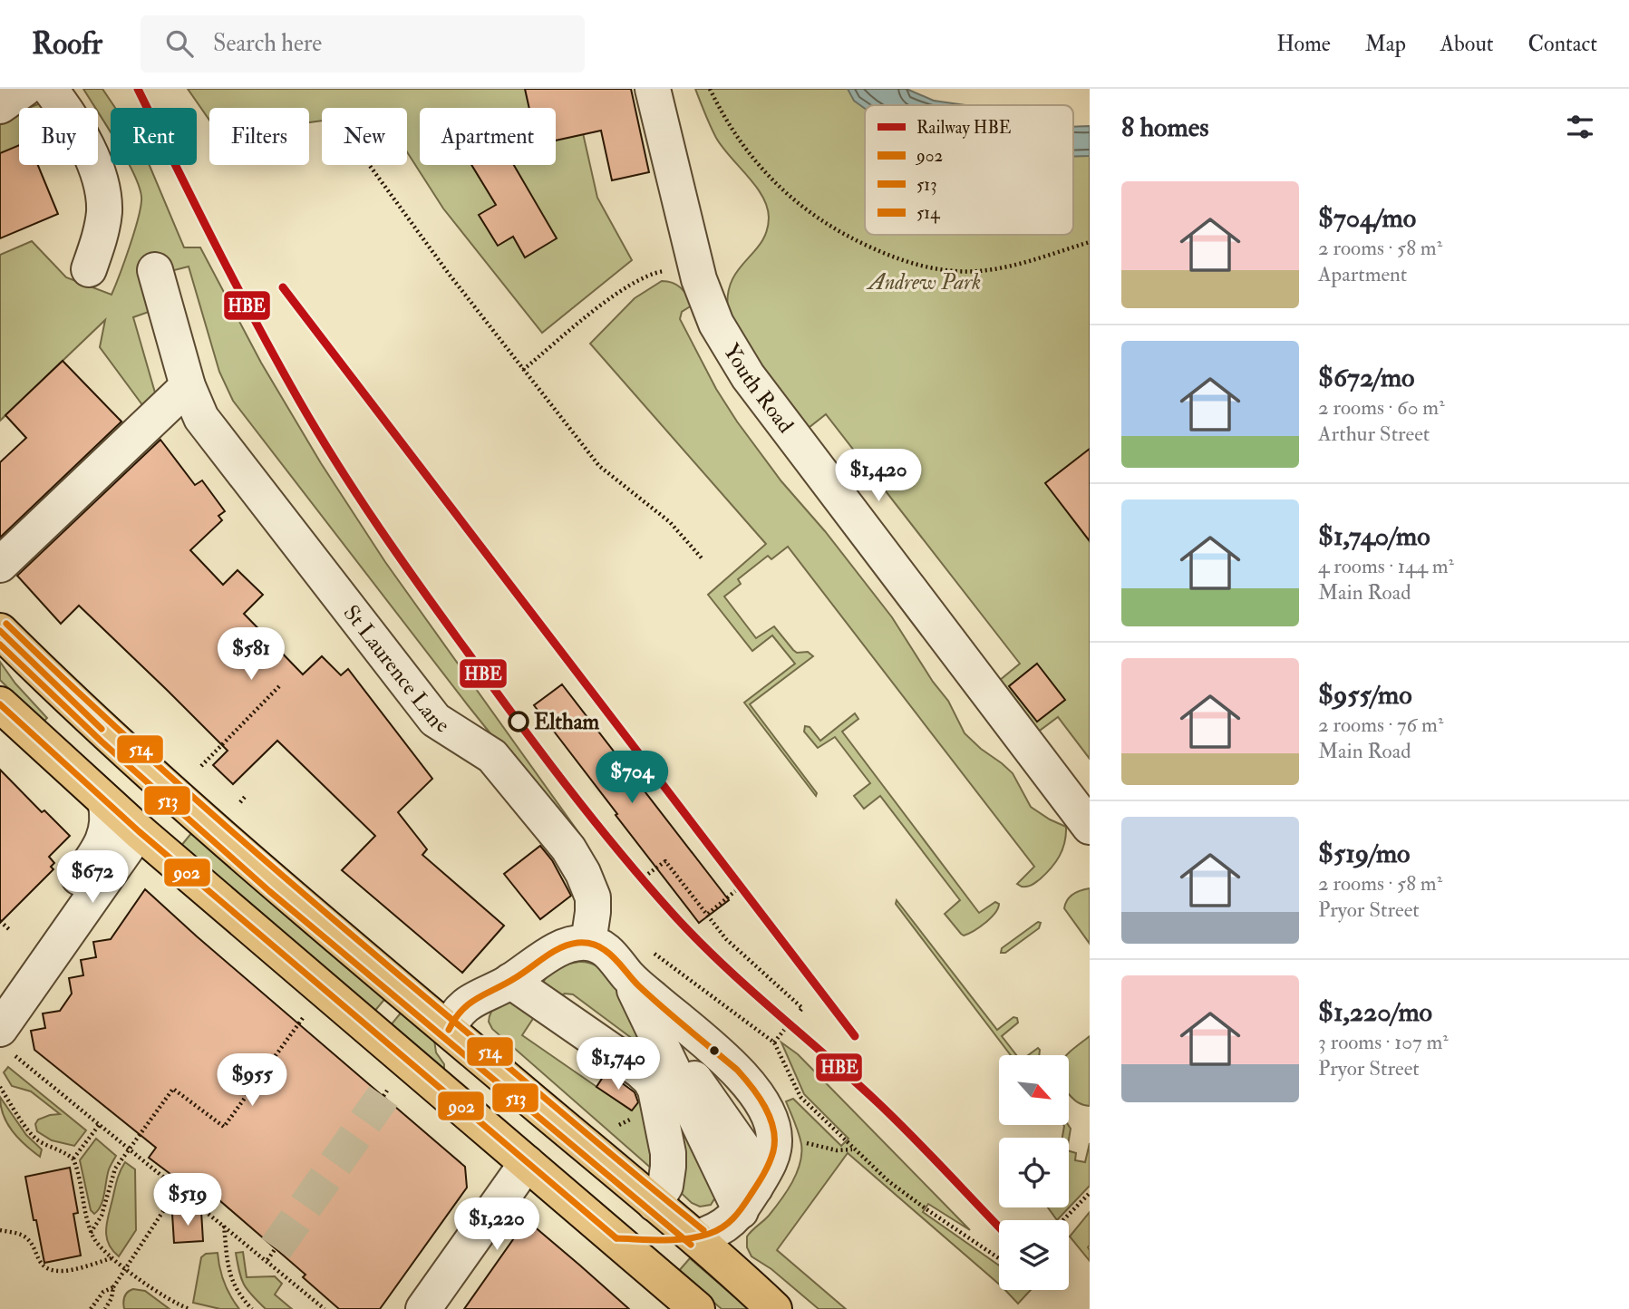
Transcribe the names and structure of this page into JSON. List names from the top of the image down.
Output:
{
  "streets": {
    "street": ["Youth Road", "St Laurence Lane"]
  },
  "parks": ["Andrew Park"],
  "places": ["Eltham"],
  "lines": [
    "rail line HBE",
    "transit line 514",
    "transit line 902",
    "transit line 513"
  ],
  "legend": [
    "Railway HBE",
    "902",
    "513",
    "514"
  ],
  "north": "bottom right",
  "page": {
    "header": "Roofr",
    "search": "Search here",
    "nav": [
      "Home",
      "Map",
      "About",
      "Contact"
    ],
    "heading": "8 homes",
    "chip": [
      "Buy",
      "Rent",
      "Filters",
      "New",
      "Apartment"
    ],
    "list": [
      {
        "name": "$704/mo",
        "note": "2 rooms · 58 m² · Apartment"
      },
      {
        "name": "$672/mo",
        "note": "2 rooms · 60 m² · Arthur Street"
      },
      {
        "name": "$1,740/mo",
        "note": "4 rooms · 144 m² · Main Road"
      },
      {
        "name": "$955/mo",
        "note": "2 rooms · 76 m² · Main Road"
      },
      {
        "name": "$519/mo",
        "note": "2 rooms · 58 m² · Pryor Street"
      },
      {
        "name": "$1,220/mo",
        "note": "3 rooms · 107 m² · Pryor Street"
      }
    ],
    "price": [
      "$1,420",
      "$581",
      "$704",
      "$672",
      "$1,740",
      "$955",
      "$519",
      "$1,220"
    ]
  }
}
